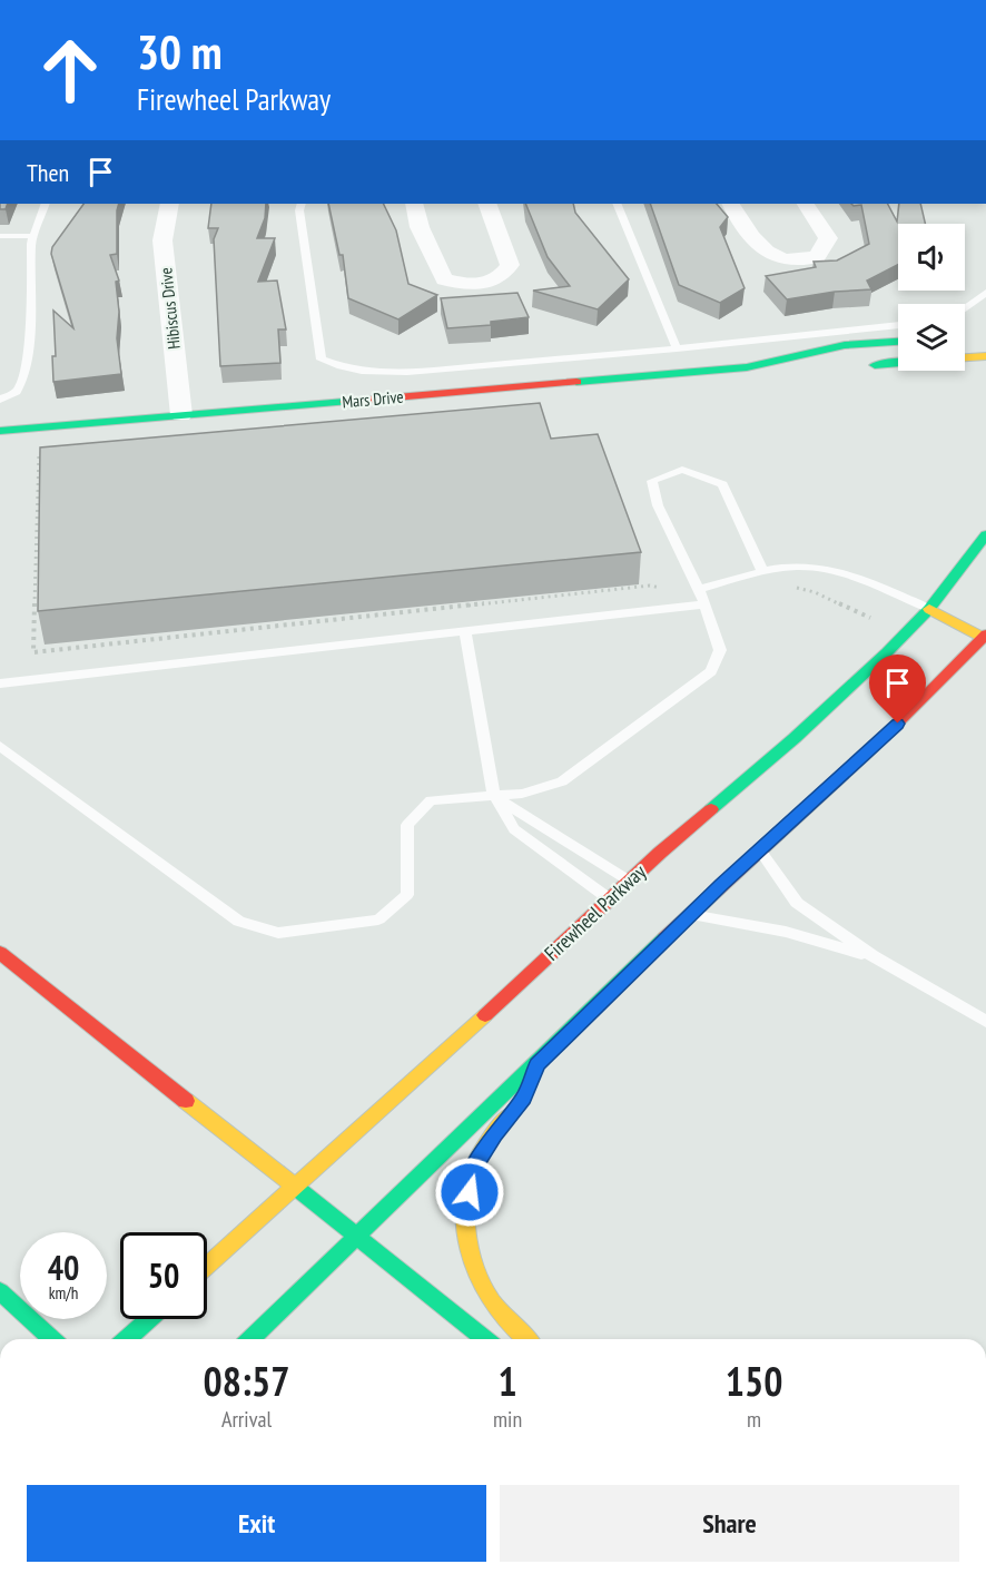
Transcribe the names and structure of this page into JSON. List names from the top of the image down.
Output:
{
  "streets": {
    "main road": ["Mars Drive", "Firewheel Parkway"],
    "street": ["Hibiscus Drive"]
  },
  "crossings": [
    ["Hibiscus Drive", "Mars Drive"]
  ],
  "page": {
    "turn": ["30 m", "Firewheel Parkway"],
    "then": "Then",
    "speed": "40 km/h",
    "limit": "50",
    "eta": [
      "08:57",
      "Arrival",
      "1",
      "min",
      "150",
      "m"
    ],
    "buttons": ["Exit", "Share"]
  }
}
